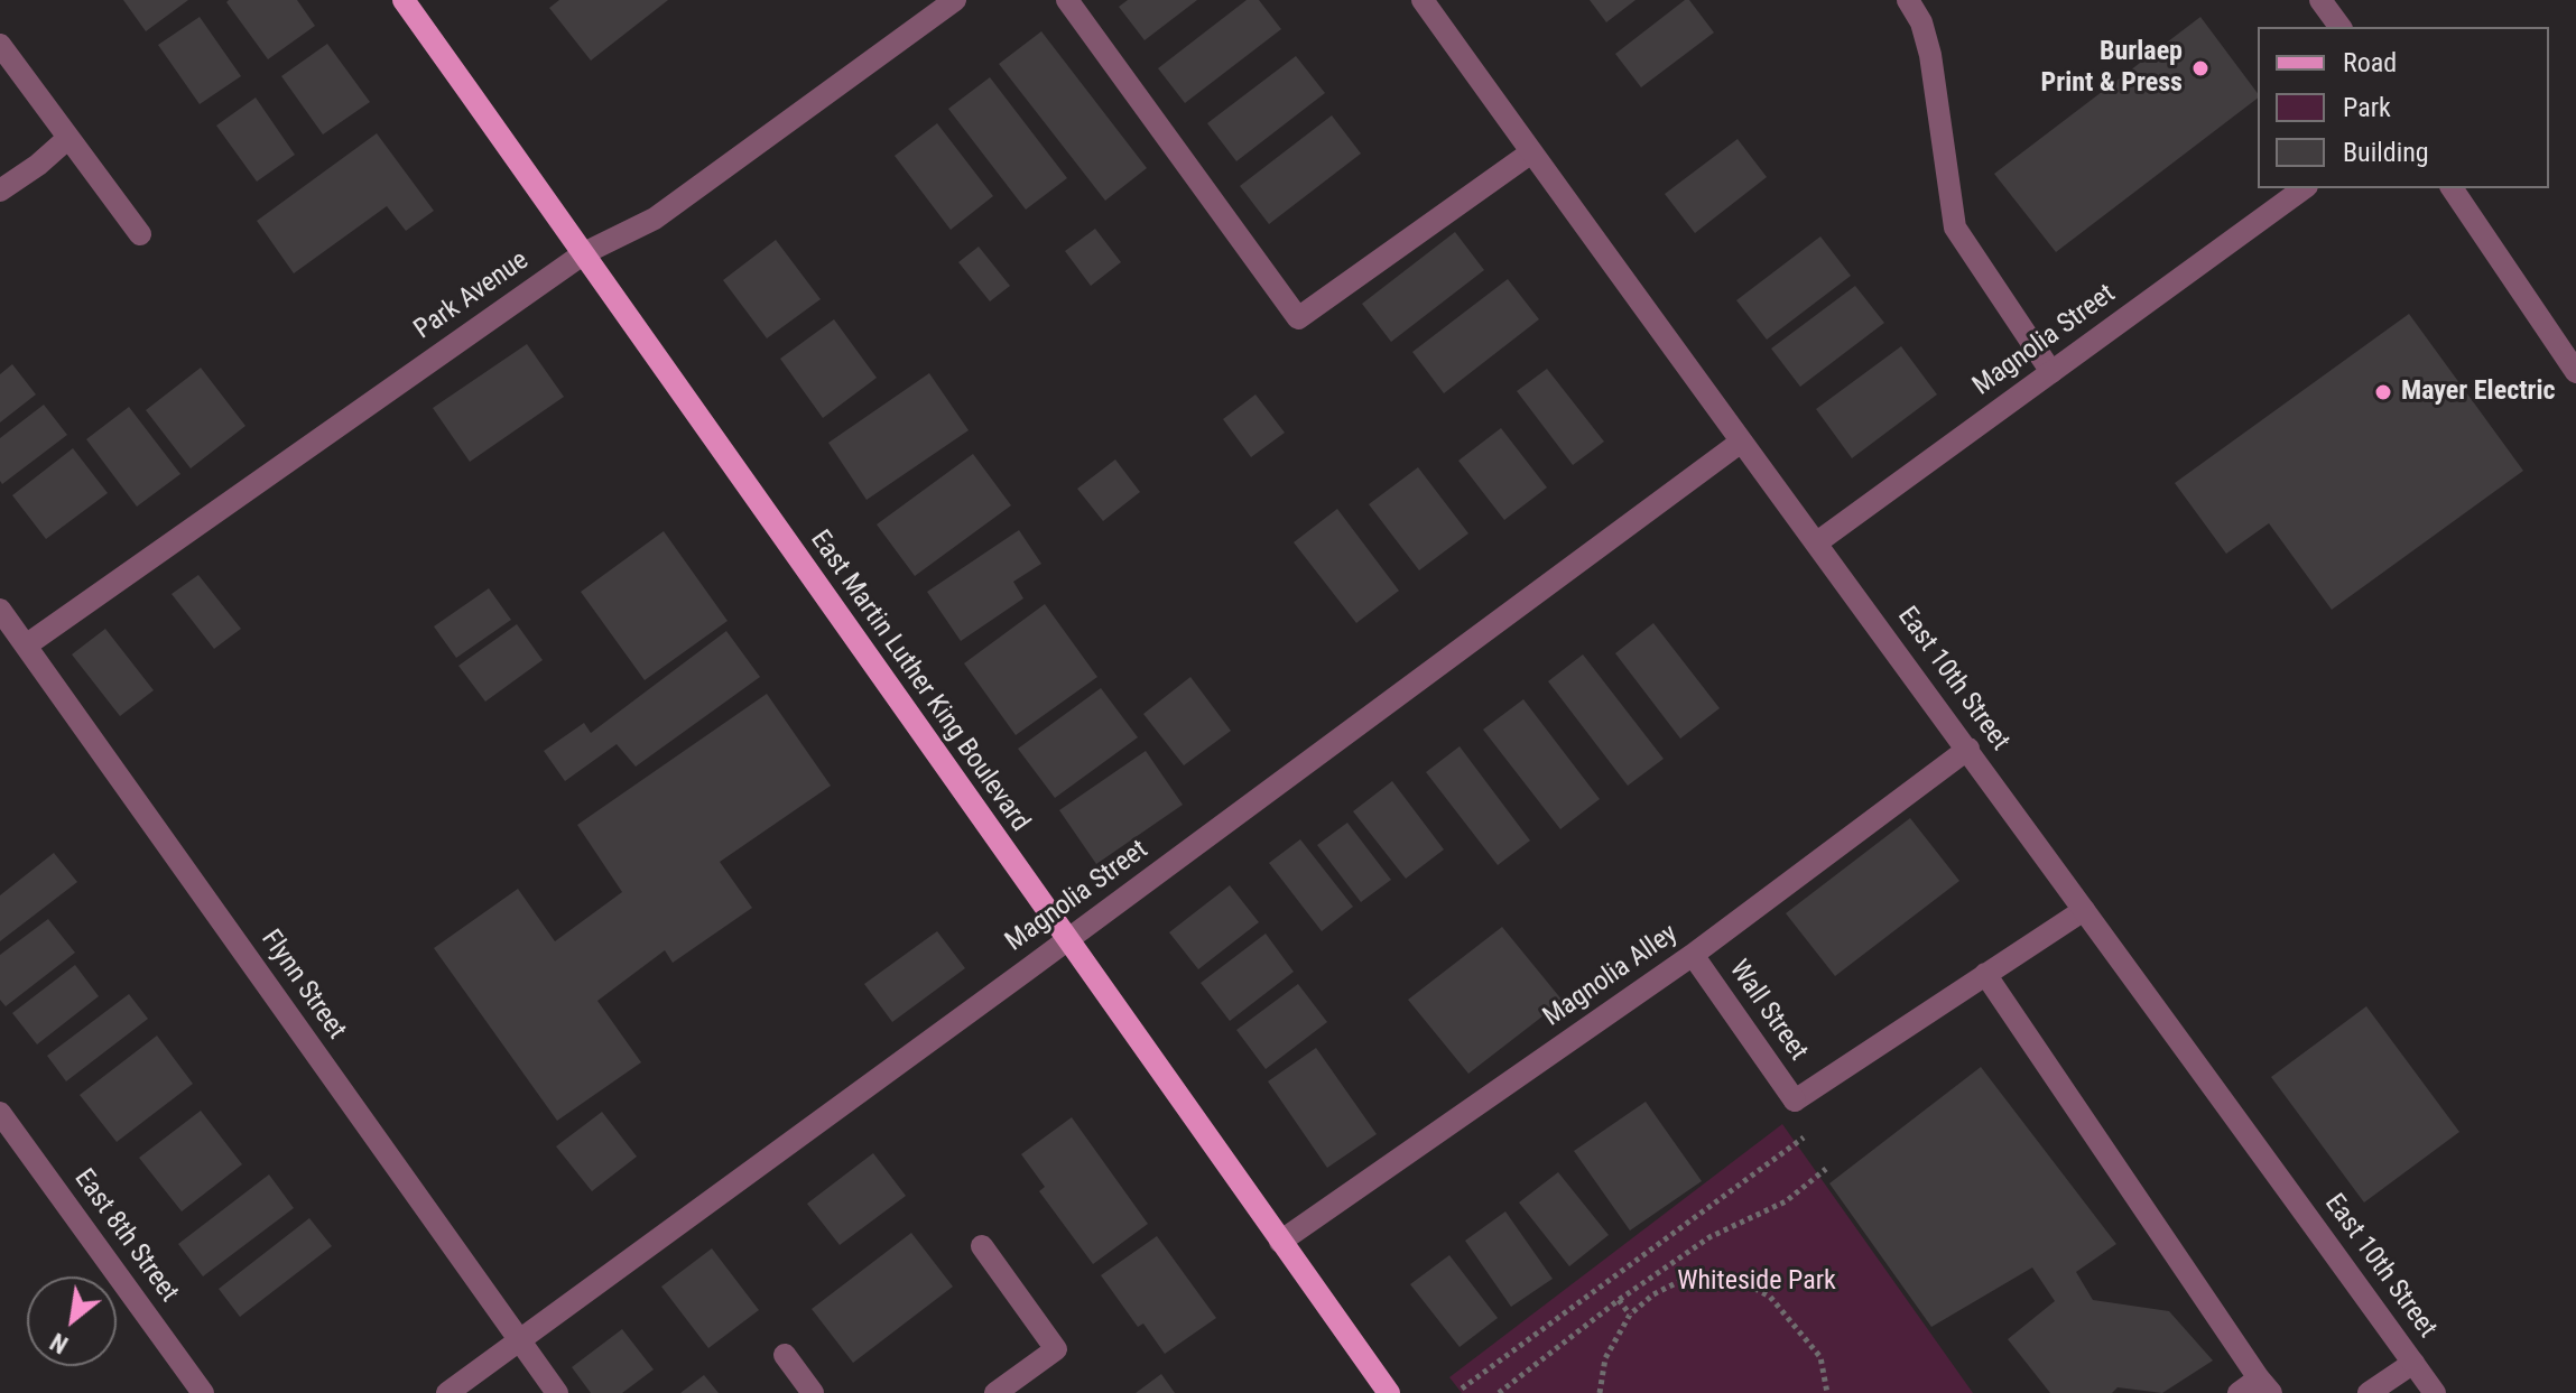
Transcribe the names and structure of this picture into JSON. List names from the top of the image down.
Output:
{
  "streets": {
    "main road": ["East Martin Luther King Boulevard"],
    "street": [
      "Park Avenue",
      "Magnolia Street",
      "East 10th Street",
      "Magnolia Alley",
      "Flynn Street",
      "Wall Street",
      "East 8th Street"
    ]
  },
  "crossings": [
    ["Park Avenue", "East Martin Luther King Boulevard"],
    ["Park Avenue", "Flynn Street"],
    ["Magnolia Street", "East 10th Street"],
    ["Magnolia Street", "East Martin Luther King Boulevard"],
    ["Magnolia Street", "Flynn Street"],
    ["East 10th Street", "Magnolia Alley"],
    ["East Martin Luther King Boulevard", "Magnolia Alley"],
    ["Magnolia Alley", "Wall Street"]
  ],
  "parks": ["Whiteside Park"],
  "places": ["Burlaep Print & Press", "Mayer Electric"],
  "legend": ["Road", "Park", "Building"],
  "north": "bottom left"
}
